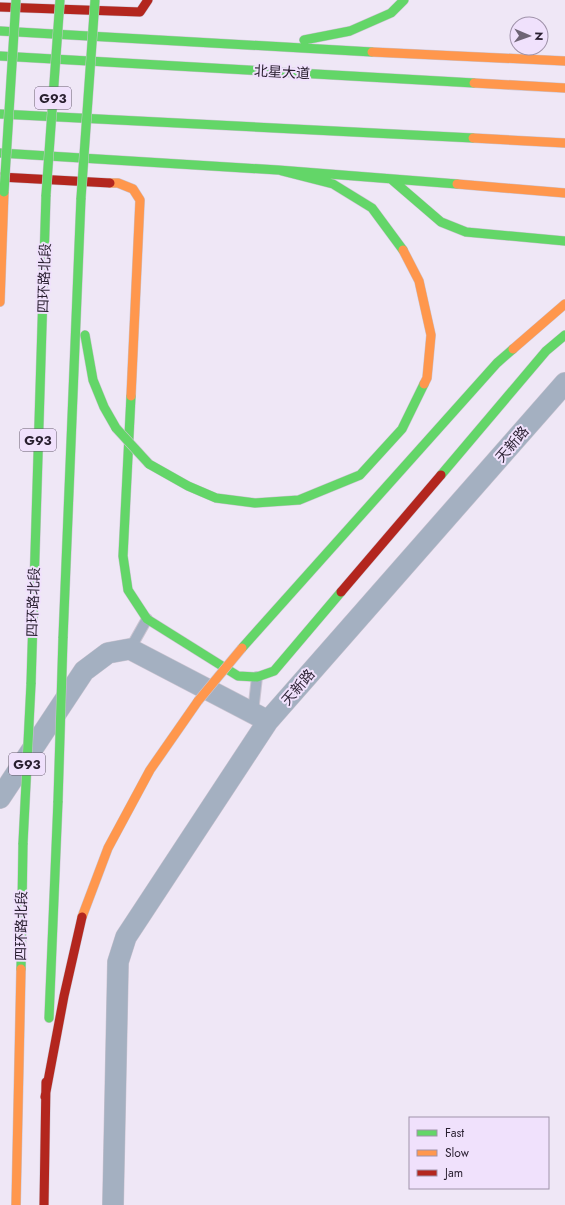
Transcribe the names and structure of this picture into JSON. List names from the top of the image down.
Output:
{
  "streets": {
    "main road": ["北星大道", "G93", "四环路北段"],
    "street": ["天新路"]
  },
  "legend": ["Fast", "Slow", "Jam"],
  "north": "right"
}
